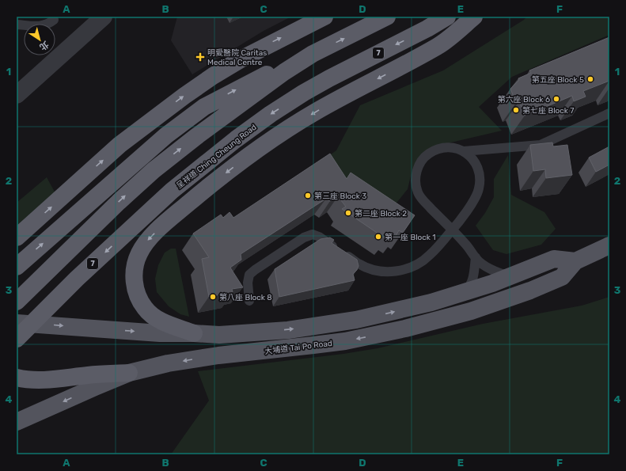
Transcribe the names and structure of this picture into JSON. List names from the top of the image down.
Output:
{
  "streets": {
    "highway": ["7", "呈祥道 Ching Cheung Road"],
    "main road": ["大埔道 Tai Po Road"]
  },
  "places": {
    "health": ["明愛醫院 Caritas Medical Centre"],
    "other": [
      "第五座 Block 5",
      "第六座 Block 6",
      "第七座 Block 7",
      "第三座 Block 3",
      "第二座 Block 2",
      "第一座 Block 1",
      "第八座 Block 8"
    ]
  },
  "north": "bottom right",
  "grid": {
    "columns": [
      "A",
      "B",
      "C",
      "D",
      "E",
      "F"
    ],
    "rows": [
      "1",
      "2",
      "3",
      "4"
    ]
  }
}
